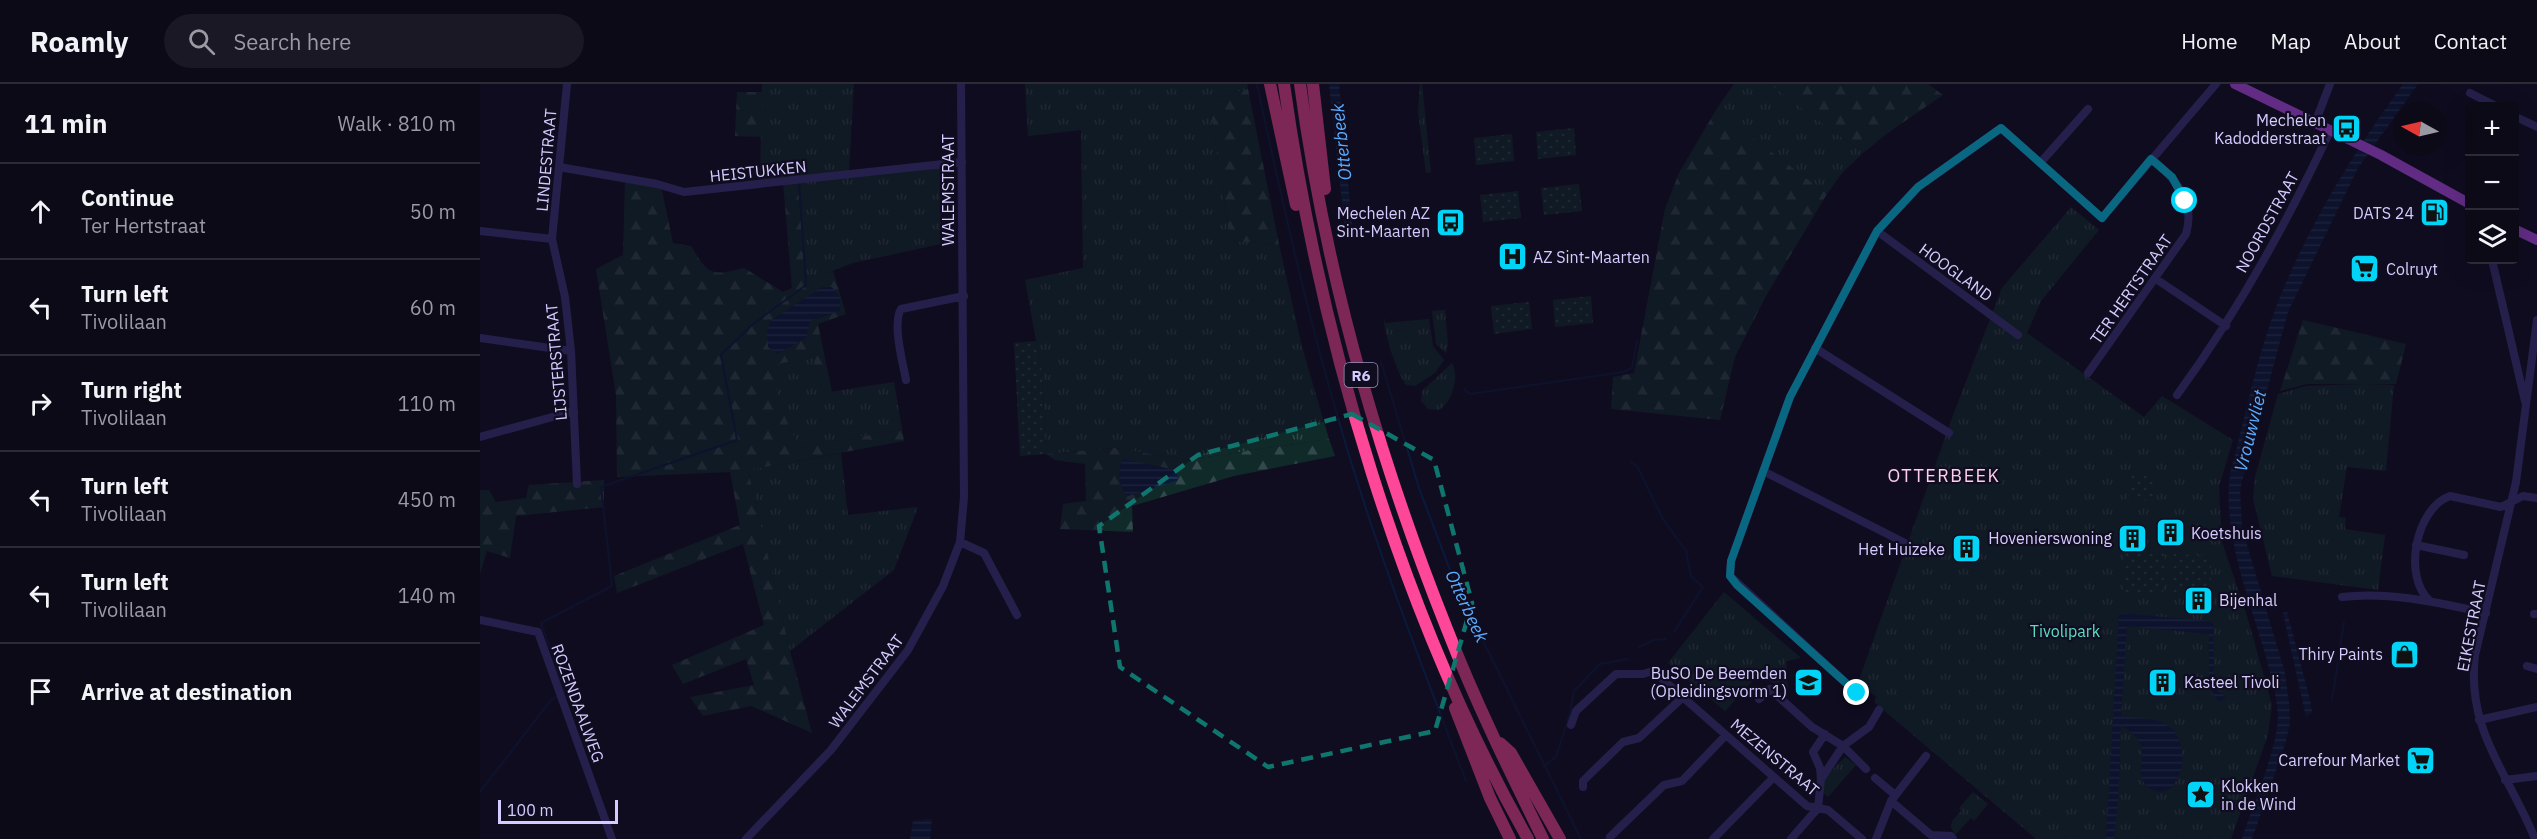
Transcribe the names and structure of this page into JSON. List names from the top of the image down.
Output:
{
  "streets": {
    "highway": ["R6"],
    "street": [
      "LINDESTRAAT",
      "HEISTUKKEN",
      "WALEMSTRAAT",
      "NOORDSTRAAT",
      "HOOGLAND",
      "TER HERTSTRAAT",
      "LIJSTERSTRAAT",
      "EIKESTRAAT",
      "ROZENDAALWEG",
      "MEZENSTRAAT"
    ]
  },
  "crossings": [
    ["LINDESTRAAT", "HEISTUKKEN"],
    ["LINDESTRAAT", "LIJSTERSTRAAT"],
    ["HEISTUKKEN", "WALEMSTRAAT"]
  ],
  "districts": ["OTTERBEEK"],
  "water": ["Otterbeek", "Vrouwvliet"],
  "parks": ["Tivolipark"],
  "places": {
    "bus stop": ["Mechelen Kadodderstraat", "Mechelen AZ Sint-Maarten"],
    "fuel station": ["DATS 24"],
    "hospital": ["AZ Sint-Maarten"],
    "supermarket": ["Colruyt", "Carrefour Market"],
    "building": [
      "Koetshuis",
      "Hovenierswoning",
      "Het Huizeke",
      "Bijenhal",
      "Kasteel Tivoli"
    ],
    "shop": ["Thiry Paints"],
    "school or university": ["BuSO De Beemden (Opleidingsvorm 1)"],
    "place": ["Klokken in de Wind"]
  },
  "scale_bar": "100 m",
  "north": "left",
  "page": {
    "header": "Roamly",
    "search": "Search here",
    "nav": [
      "Home",
      "Map",
      "About",
      "Contact"
    ],
    "heading": ["11 min", "Walk · 810 m"],
    "map_buttons": ["+", "−"],
    "list": [
      ["Continue", "Ter Hertstraat", "50 m"],
      ["Turn left", "Tivolilaan", "60 m"],
      ["Turn right", "Tivolilaan", "110 m"],
      ["Turn left", "Tivolilaan", "450 m"],
      ["Turn left", "Tivolilaan", "140 m"],
      "Arrive at destination"
    ],
    "scale": "100 m"
  }
}
